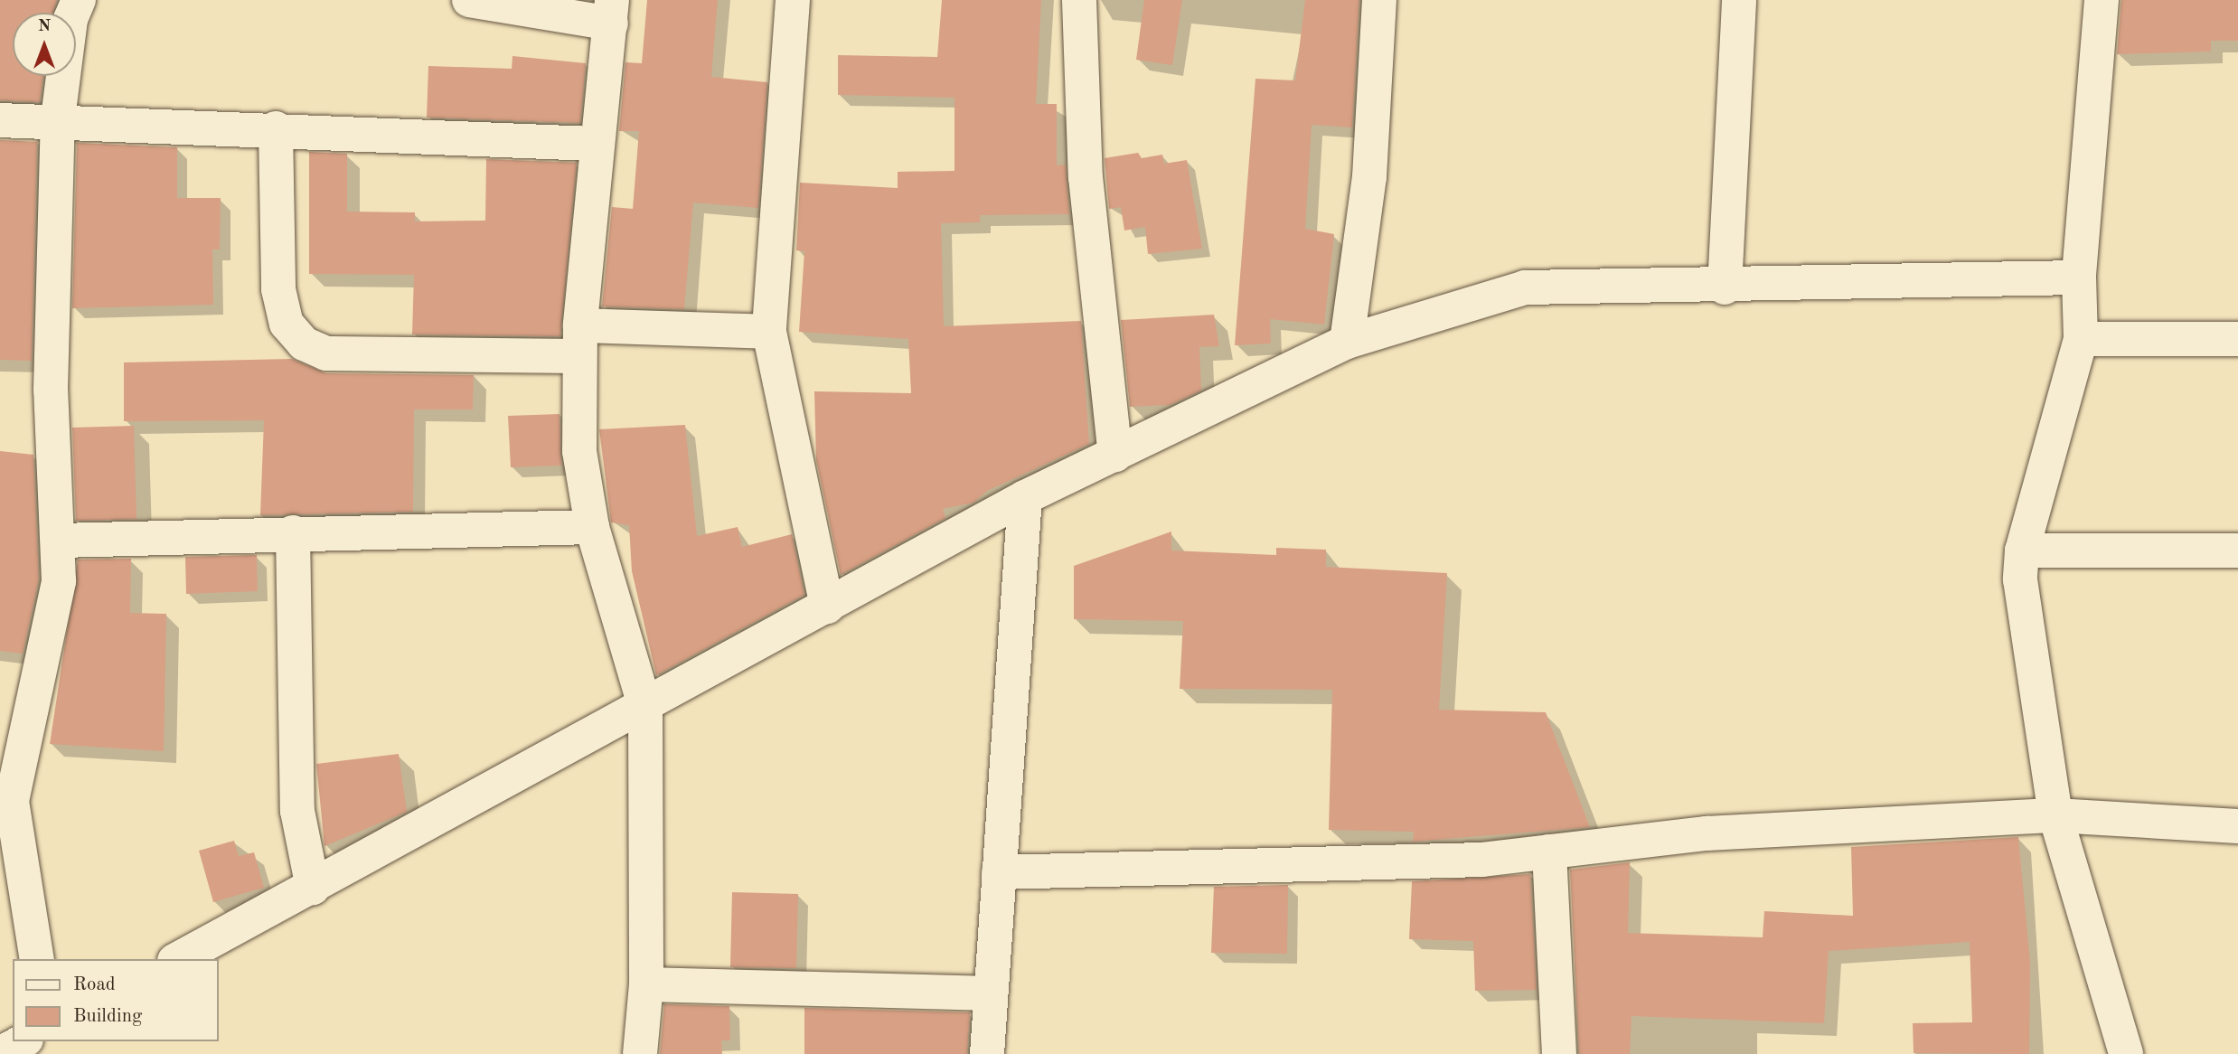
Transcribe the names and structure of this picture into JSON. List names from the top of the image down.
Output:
{
  "legend": ["Road", "Building"],
  "north": "top"
}
